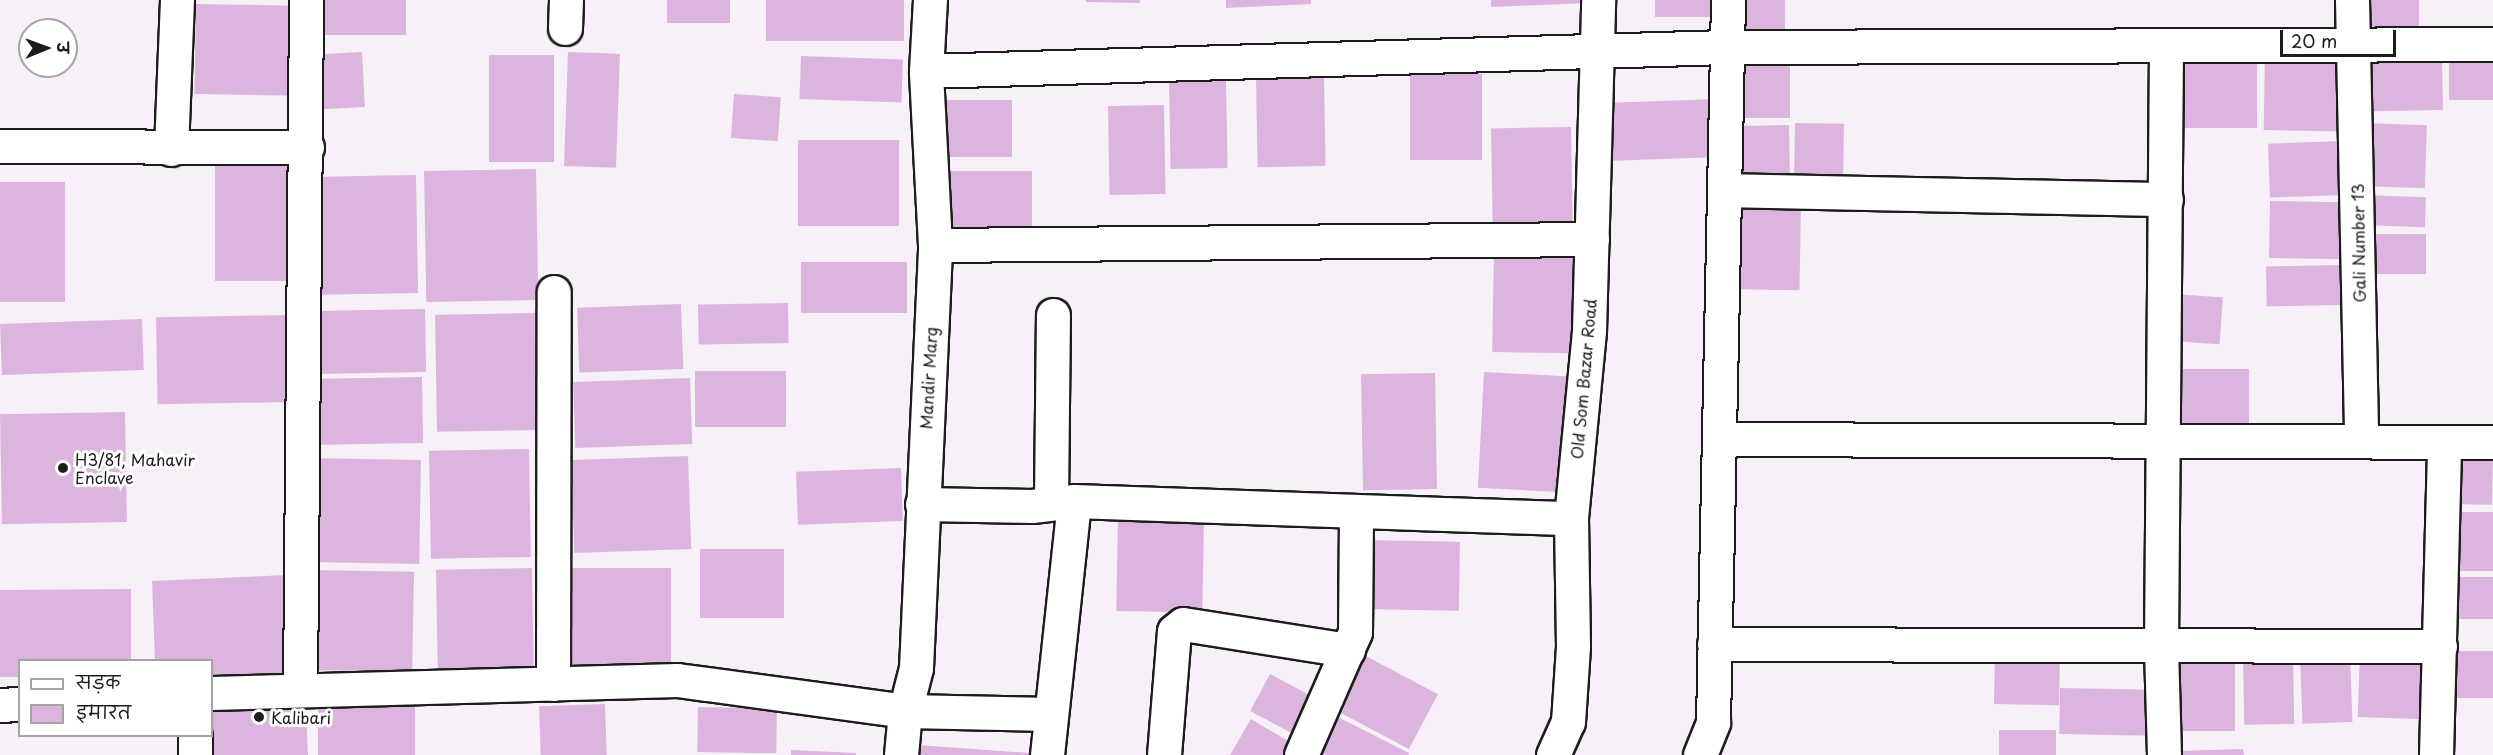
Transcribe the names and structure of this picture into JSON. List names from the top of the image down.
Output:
{
  "streets": {
    "street": ["Gali Number 13", "Mandir Marg", "Old Som Bazar Road"]
  },
  "places": ["H3/81, Mahavir Enclave", "Kalibari"],
  "legend": ["सड़क", "इमारत"],
  "scale_bar": "20 m",
  "north": "right"
}
